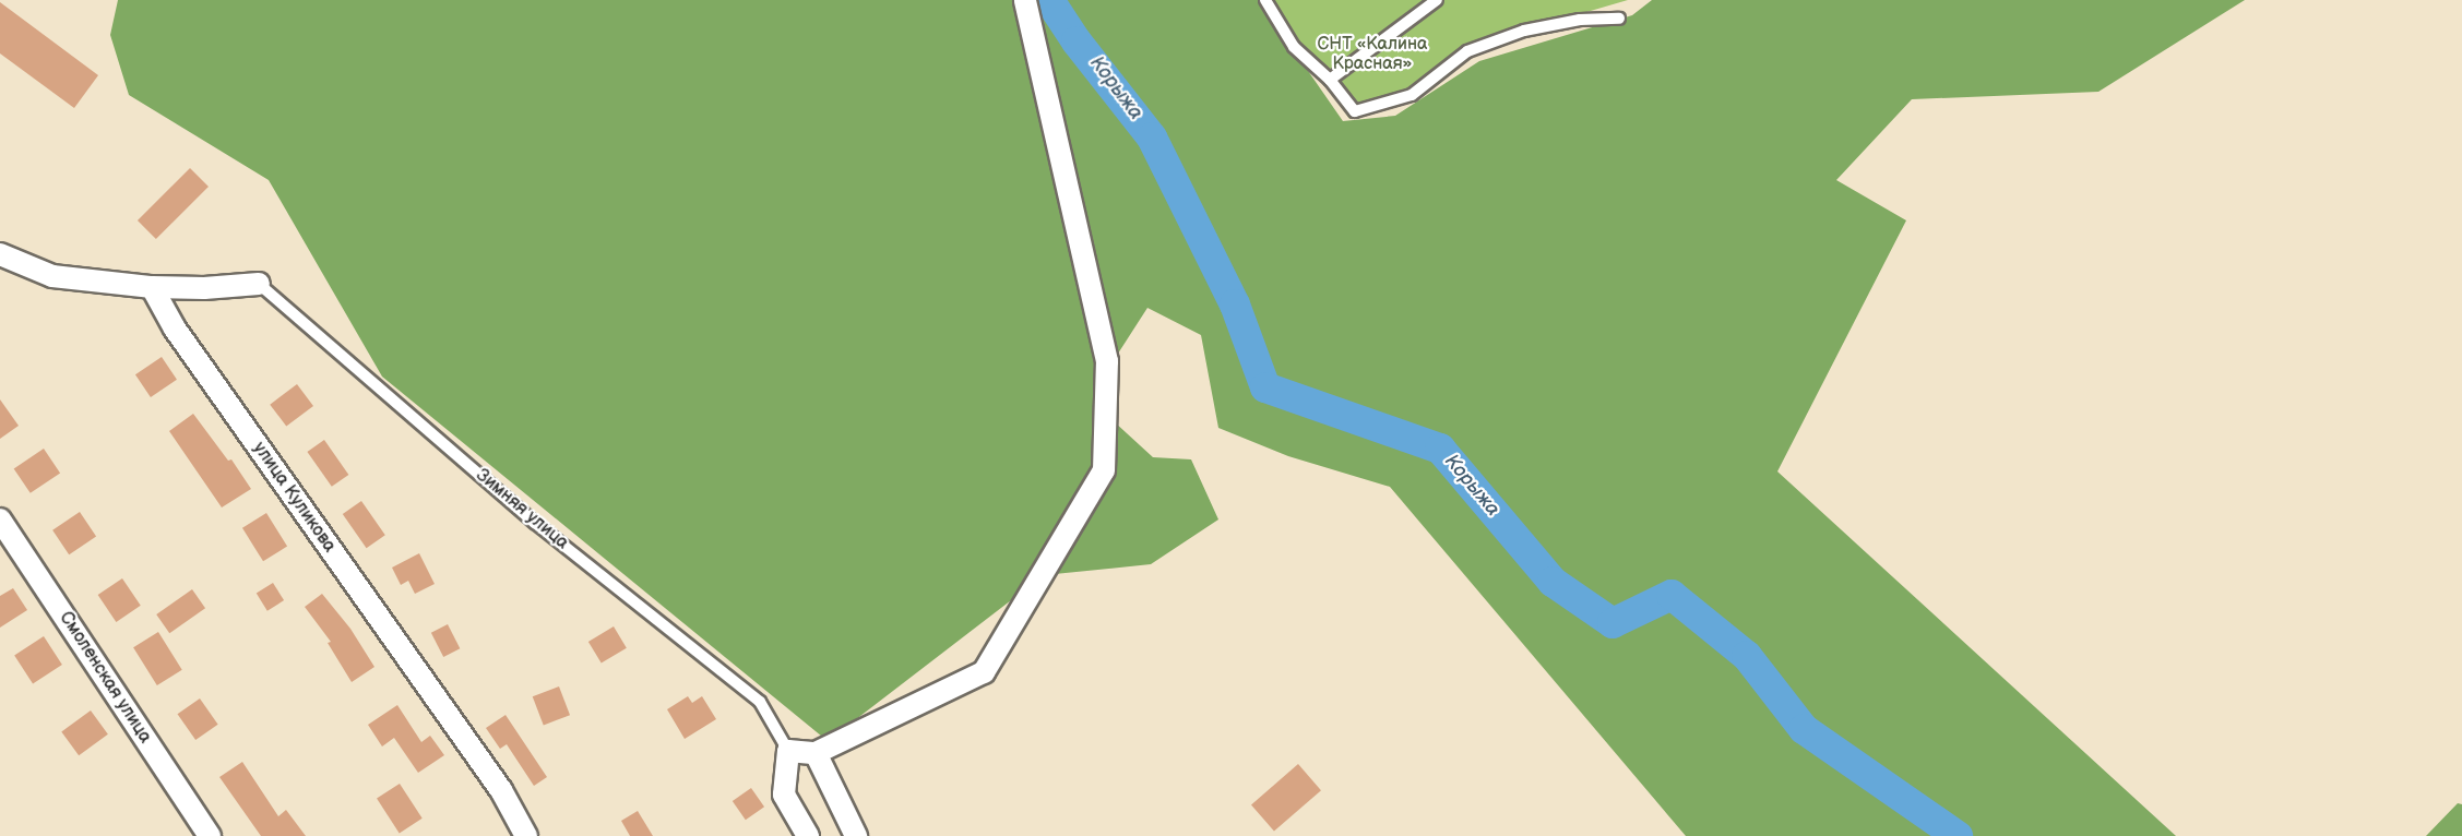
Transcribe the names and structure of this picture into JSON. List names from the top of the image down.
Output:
{
  "streets": {
    "street": ["улица Куликова", "Зимняя улица", "Смоленская улица"]
  },
  "crossings": [
    ["улица Куликова", "Зимняя улица"]
  ],
  "water": ["Корыжа"],
  "parks": ["СНТ «Калина Красная»"]
}
